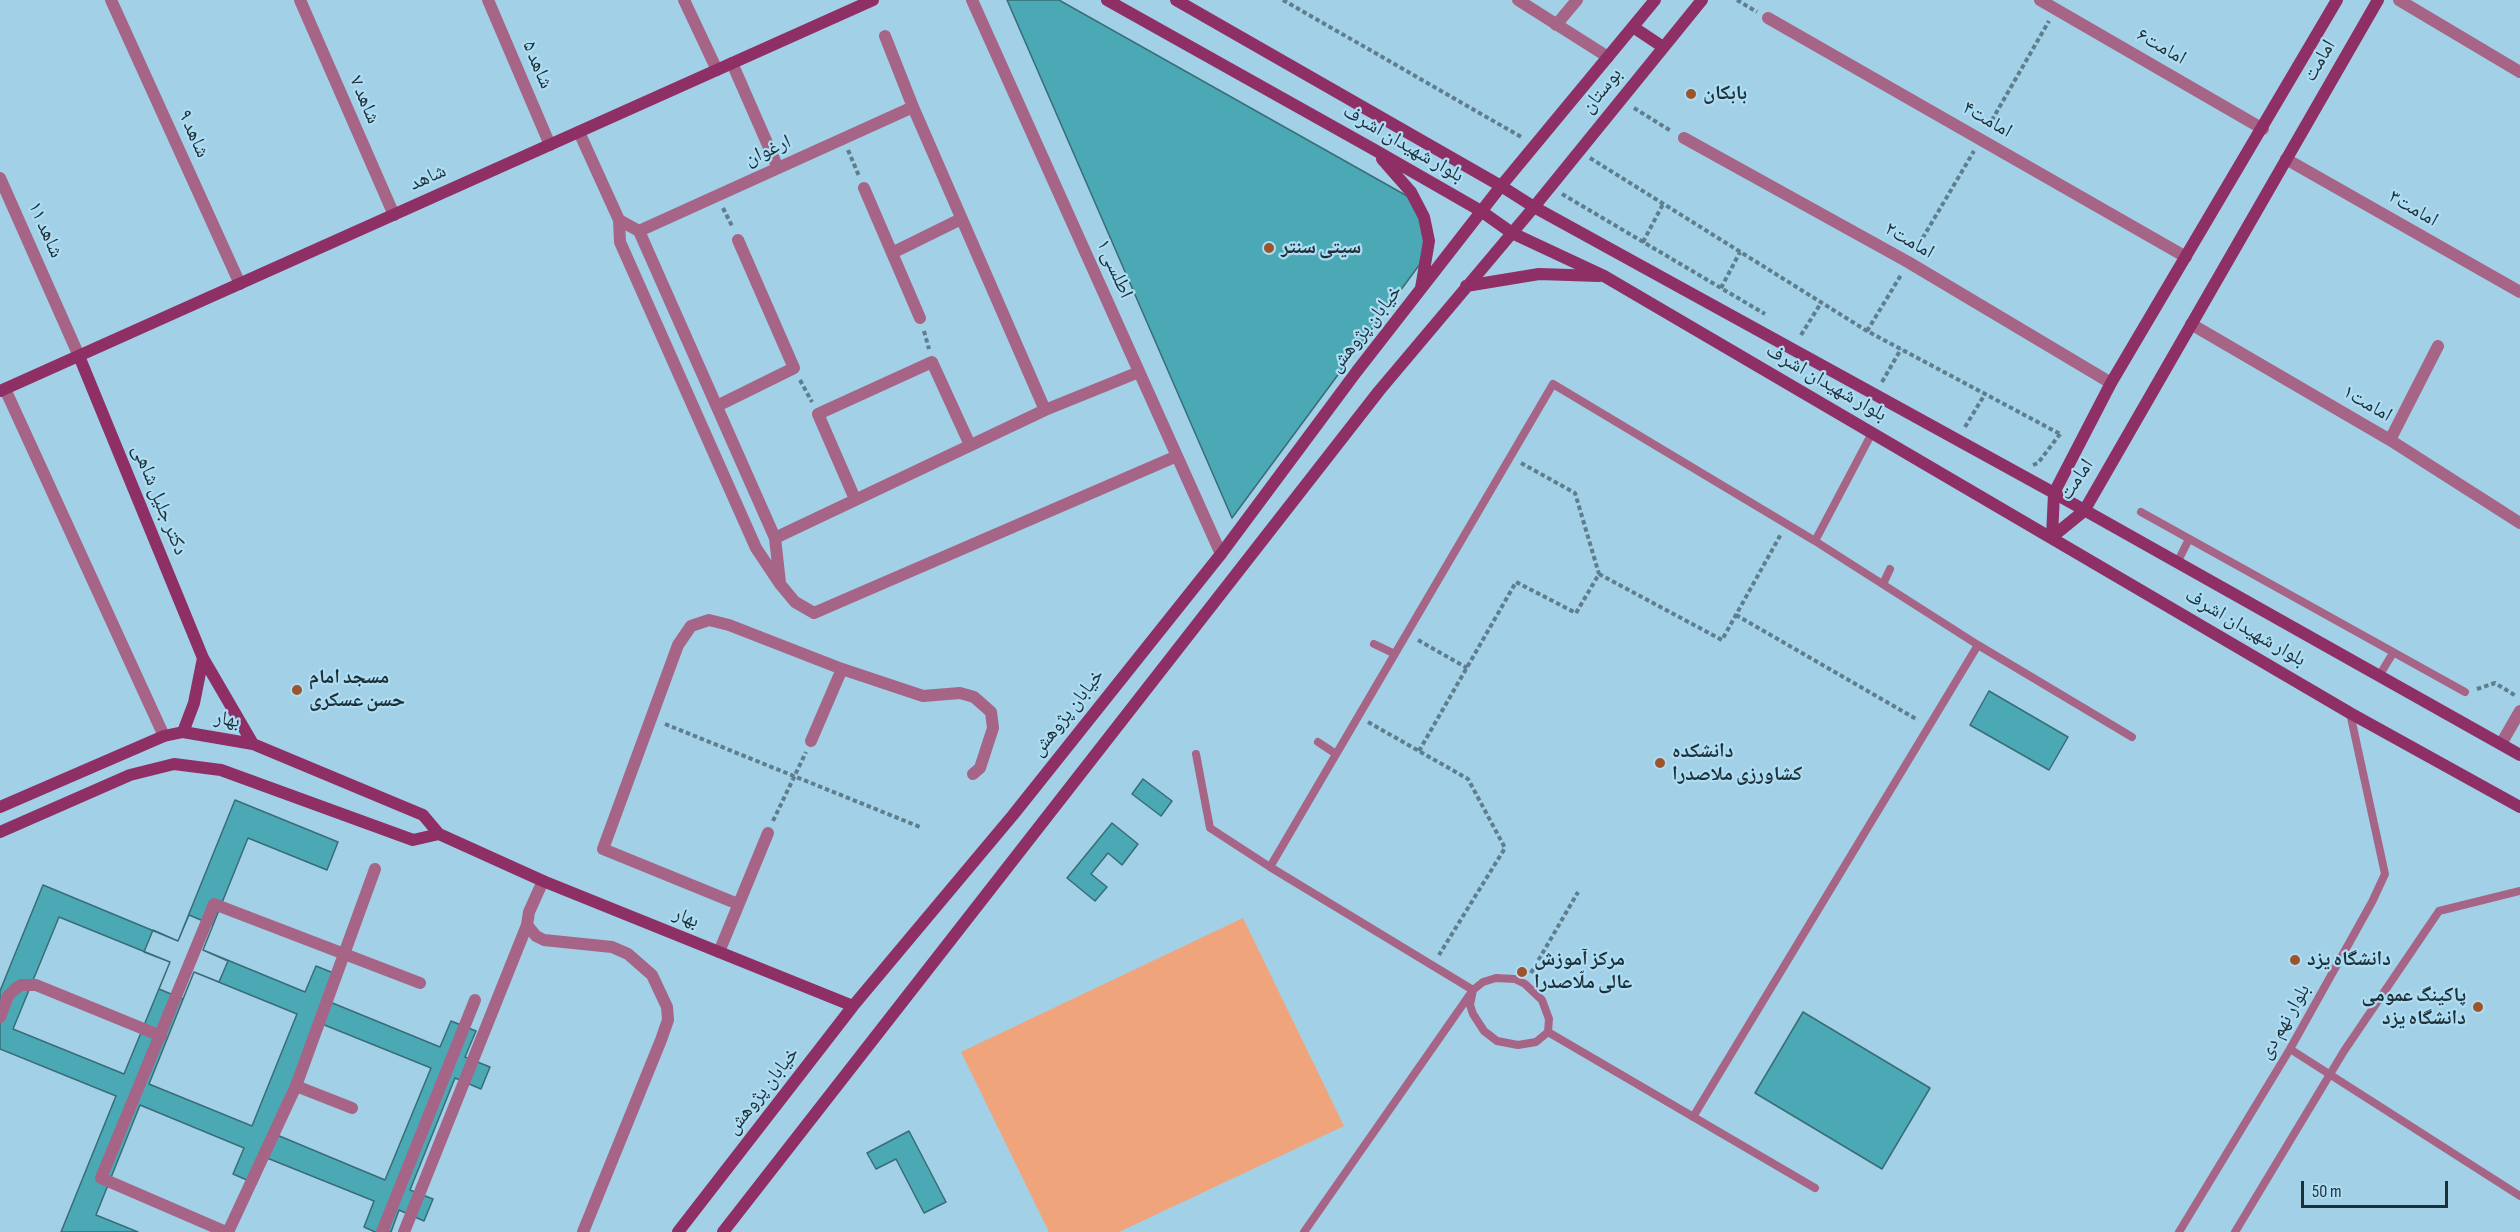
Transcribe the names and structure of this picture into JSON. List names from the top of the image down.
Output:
{
  "streets": {
    "main road": [
      "امامت",
      "بوستان",
      "بلوار شهیدان اشرف",
      "شاهد",
      "خیابان پژوهش",
      "دکتر جلیل شاهی",
      "بهار"
    ],
    "street": [
      "امامت۶",
      "شاهد ۵",
      "شاهد ۷",
      "امامت۴",
      "شاهد ۹",
      "ارغوان",
      "امامت۳",
      "شاهد ۱۱",
      "امامت۲",
      "اطلسی ۱",
      "امامت۱"
    ],
    "lane": ["بلوار نهم دی"]
  },
  "crossings": [
    ["امامت۶", "امامت"],
    ["امامت", "امامت۴"],
    ["امامت", "بلوار شهیدان اشرف"],
    ["امامت", "امامت۳"],
    ["امامت", "امامت۲"],
    ["امامت", "امامت۱"],
    ["شاهد ۵", "شاهد"],
    ["بوستان", "بلوار شهیدان اشرف"],
    ["بوستان", "خیابان پژوهش"],
    ["شاهد ۷", "شاهد"],
    ["شاهد ۹", "شاهد"],
    ["بلوار شهیدان اشرف", "خیابان پژوهش"],
    ["بلوار شهیدان اشرف", "بلوار نهم دی"],
    ["شاهد", "شاهد ۱۱"],
    ["شاهد", "دکتر جلیل شاهی"],
    ["شاهد ۱۱", "دکتر جلیل شاهی"],
    ["اطلسی ۱", "خیابان پژوهش"],
    ["خیابان پژوهش", "بهار"],
    ["دکتر جلیل شاهی", "بهار"]
  ],
  "places": [
    "بابکان",
    "سیتی سنتر",
    "مسجد امام حسن عسکری",
    "دانشکده کشاورزی ملاصدرا",
    "دانشگاه یزد",
    "مرکز آموزش عالی ملّاصدرا",
    "پاکینگ عمومی دانشگاه یزد"
  ],
  "scale_bar": "50 m"
}
